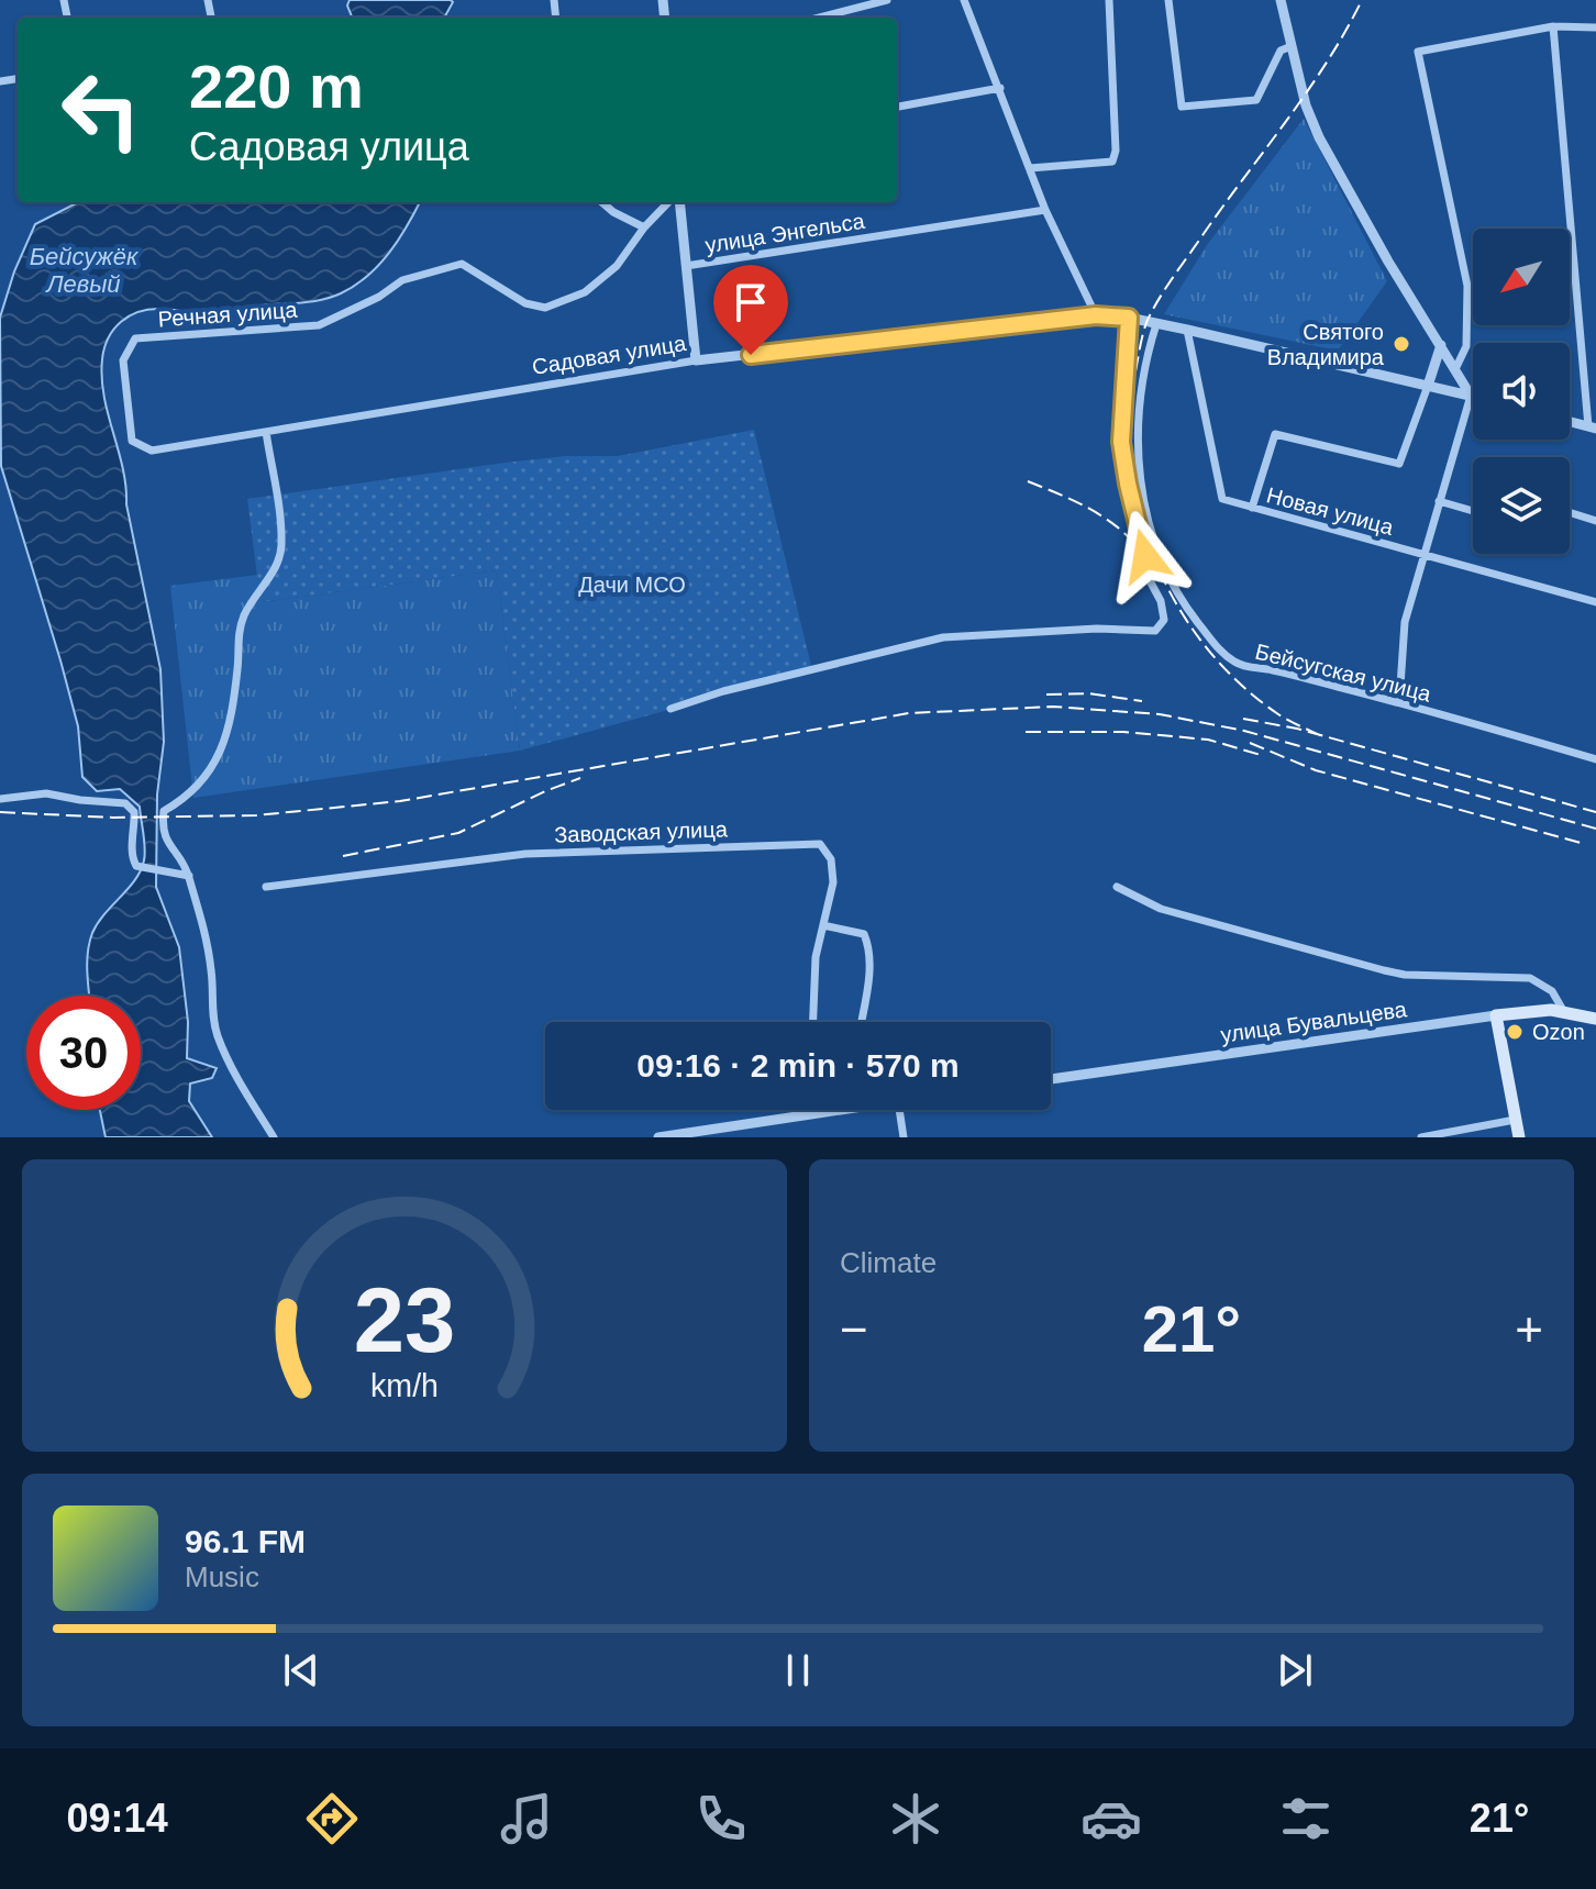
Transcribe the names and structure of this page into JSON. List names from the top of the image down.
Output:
{
  "streets": {
    "main road": ["улица Бувальцева"],
    "street": [
      "улица Энгельса",
      "Речная улица",
      "Садовая улица",
      "Новая улица",
      "Бейсугская улица",
      "Заводская улица"
    ]
  },
  "crossings": [
    ["Речная улица", "Садовая улица"],
    ["Садовая улица", "Новая улица"],
    ["Садовая улица", "Бейсугская улица"]
  ],
  "water": ["Бейсужёк Левый"],
  "parks": ["Дачи МСО"],
  "places": ["Святого Владимира", "Ozon"],
  "north": "bottom left",
  "page": {
    "turn": ["220 m", "Садовая улица"],
    "limit": "30",
    "trip": "09:16 · 2 min · 570 m",
    "tile": "Climate",
    "heat": ["−", "21°", "+"],
    "song": ["96.1 FM", "Music"],
    "tabs": ["09:14", "21°"],
    "gauge": ["23", "km/h"]
  }
}
